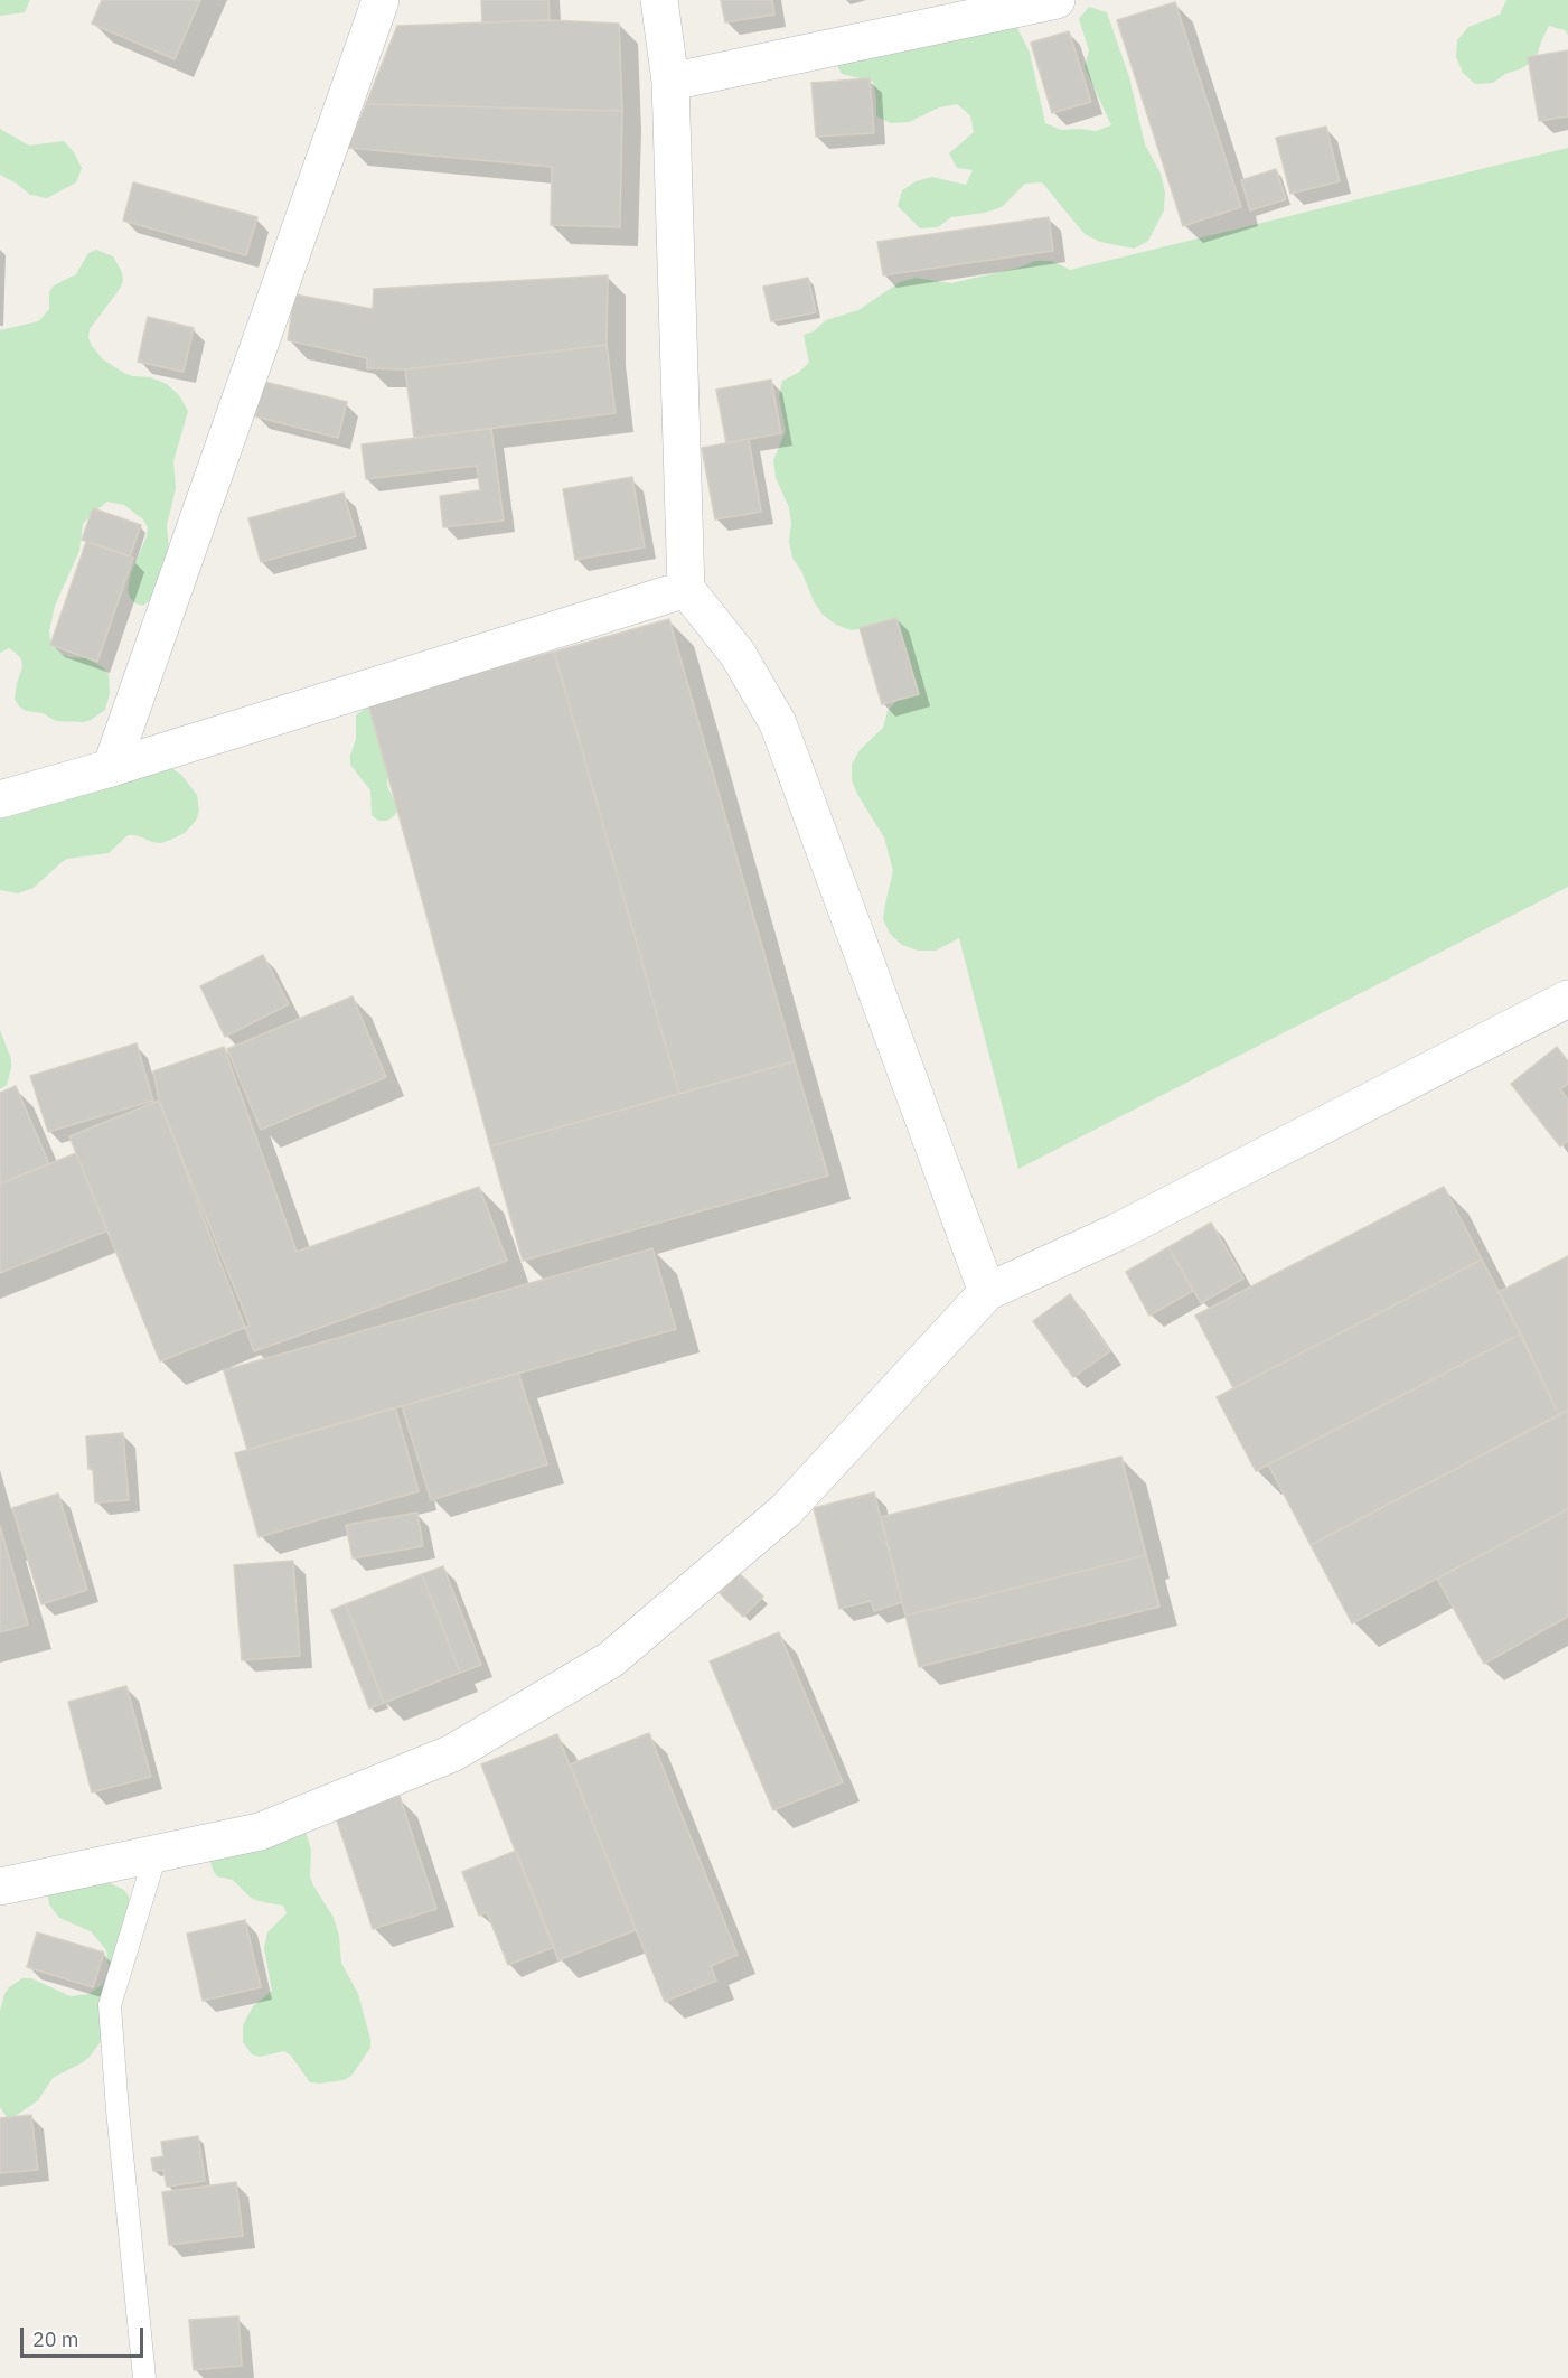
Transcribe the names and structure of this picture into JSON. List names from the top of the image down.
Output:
{
  "scale_bar": "20 m"
}
